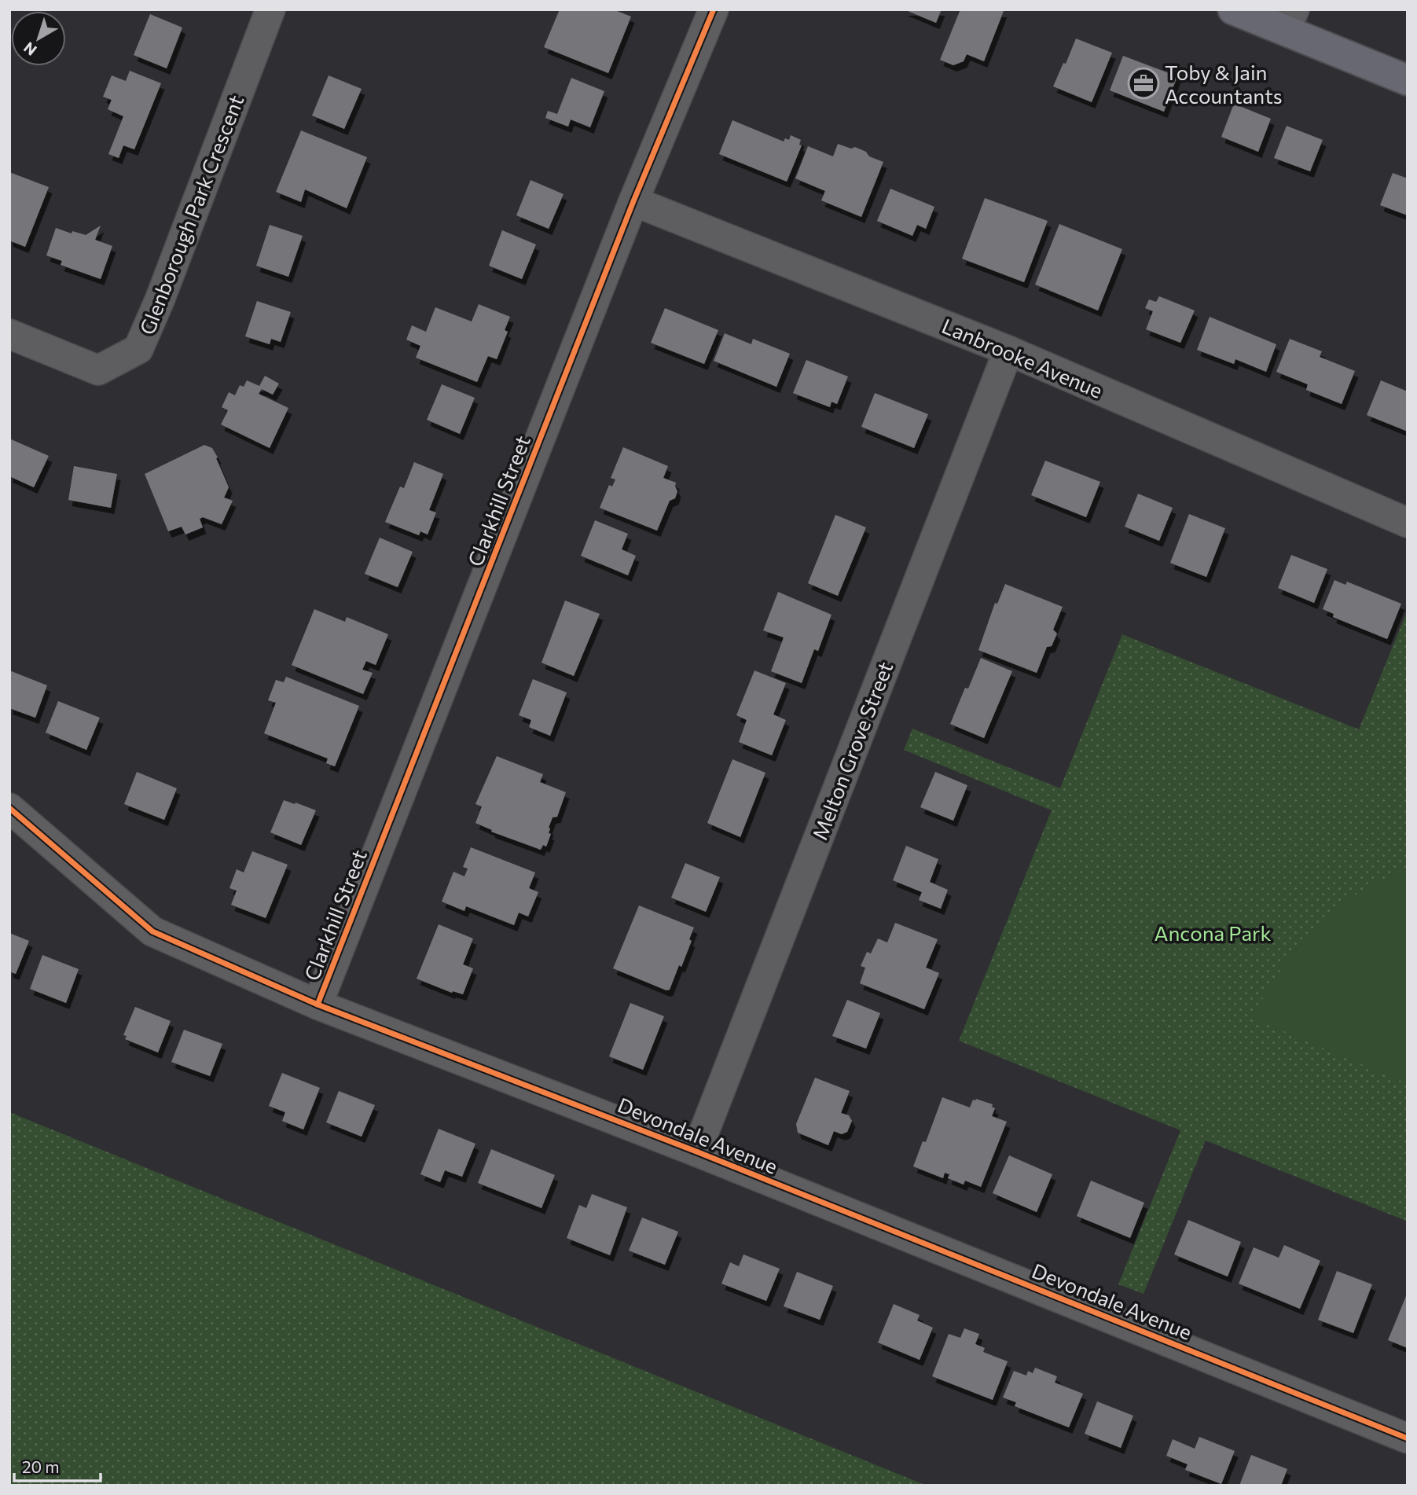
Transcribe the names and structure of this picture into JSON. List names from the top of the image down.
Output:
{
  "streets": {
    "street": [
      "Glenborough Park Crescent",
      "Lanbrooke Avenue",
      "Clarkhill Street",
      "Melton Grove Street",
      "Devondale Avenue"
    ]
  },
  "crossings": [
    ["Lanbrooke Avenue", "Clarkhill Street"],
    ["Lanbrooke Avenue", "Melton Grove Street"],
    ["Clarkhill Street", "Devondale Avenue"],
    ["Melton Grove Street", "Devondale Avenue"]
  ],
  "parks": ["Ancona Park"],
  "places": {
    "office": ["Toby & Jain Accountants"]
  },
  "scale_bar": "20 m",
  "north": "bottom left"
}
